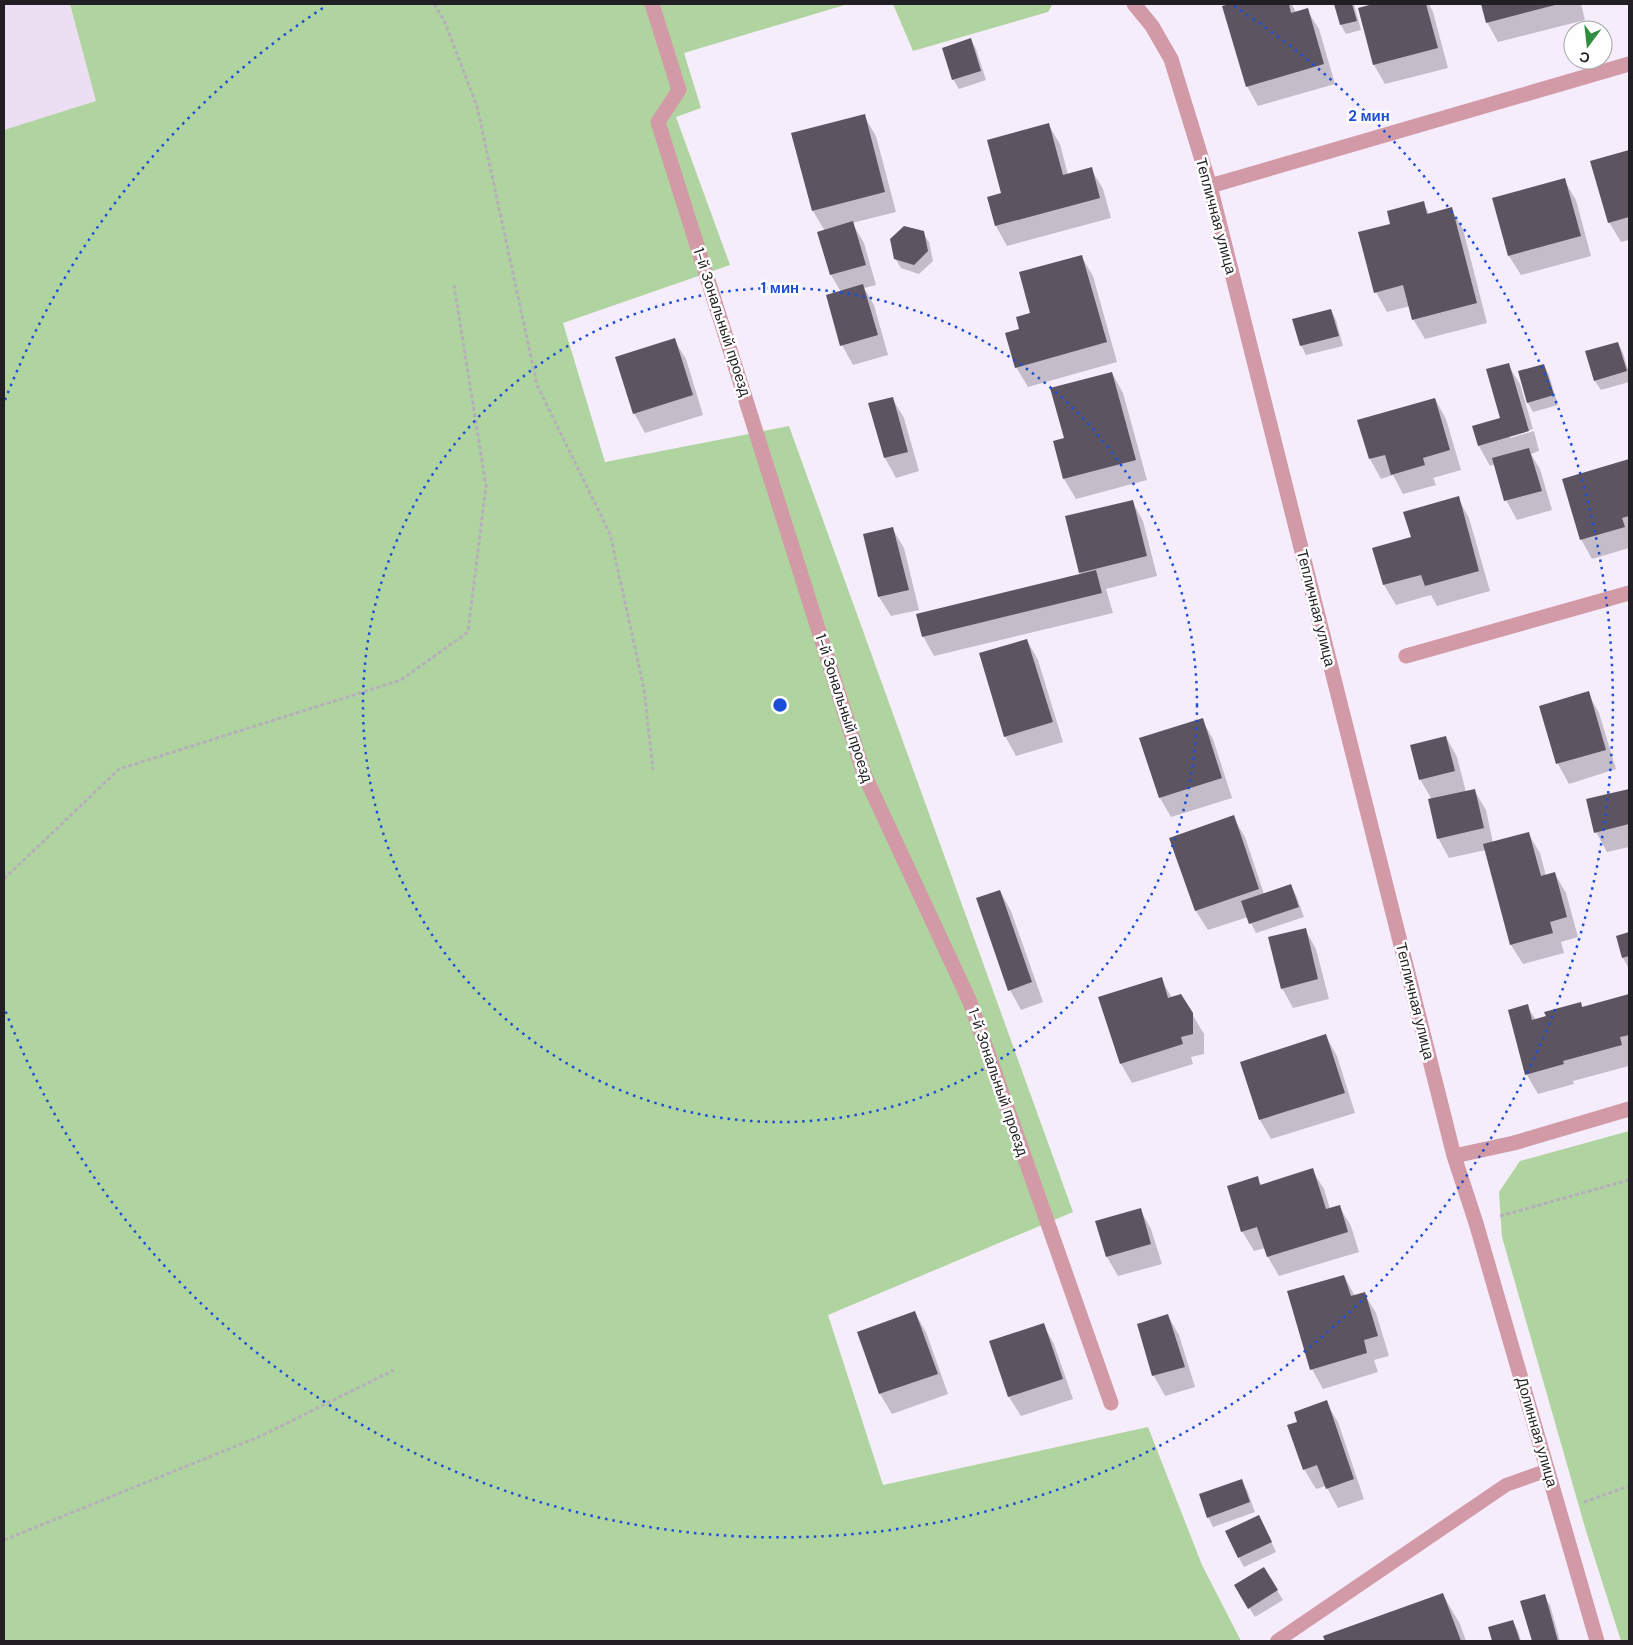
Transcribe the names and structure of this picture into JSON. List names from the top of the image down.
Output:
{
  "streets": {
    "street": ["Тепличная улица", "1-й Зональный проезд", "Долинная улица"]
  },
  "crossings": [
    ["Тепличная улица", "Долинная улица"]
  ],
  "north": "bottom",
  "rings": ["2 мин", "1 мин"]
}
